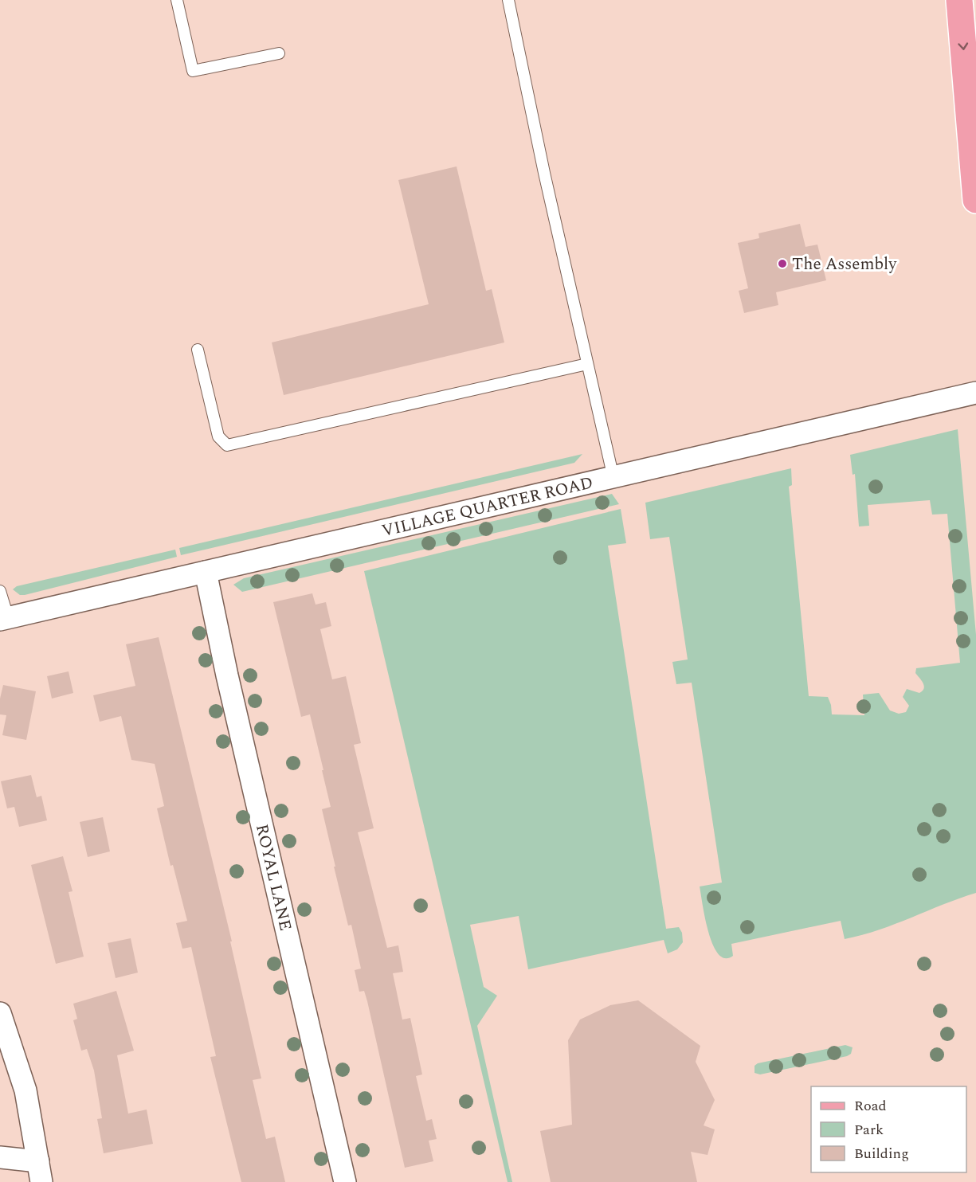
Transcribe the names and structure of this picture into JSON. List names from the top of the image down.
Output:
{
  "streets": {
    "street": ["VILLAGE QUARTER ROAD", "ROYAL LANE"]
  },
  "crossings": [
    ["VILLAGE QUARTER ROAD", "ROYAL LANE"]
  ],
  "places": ["The Assembly"],
  "legend": ["Road", "Park", "Building"]
}
